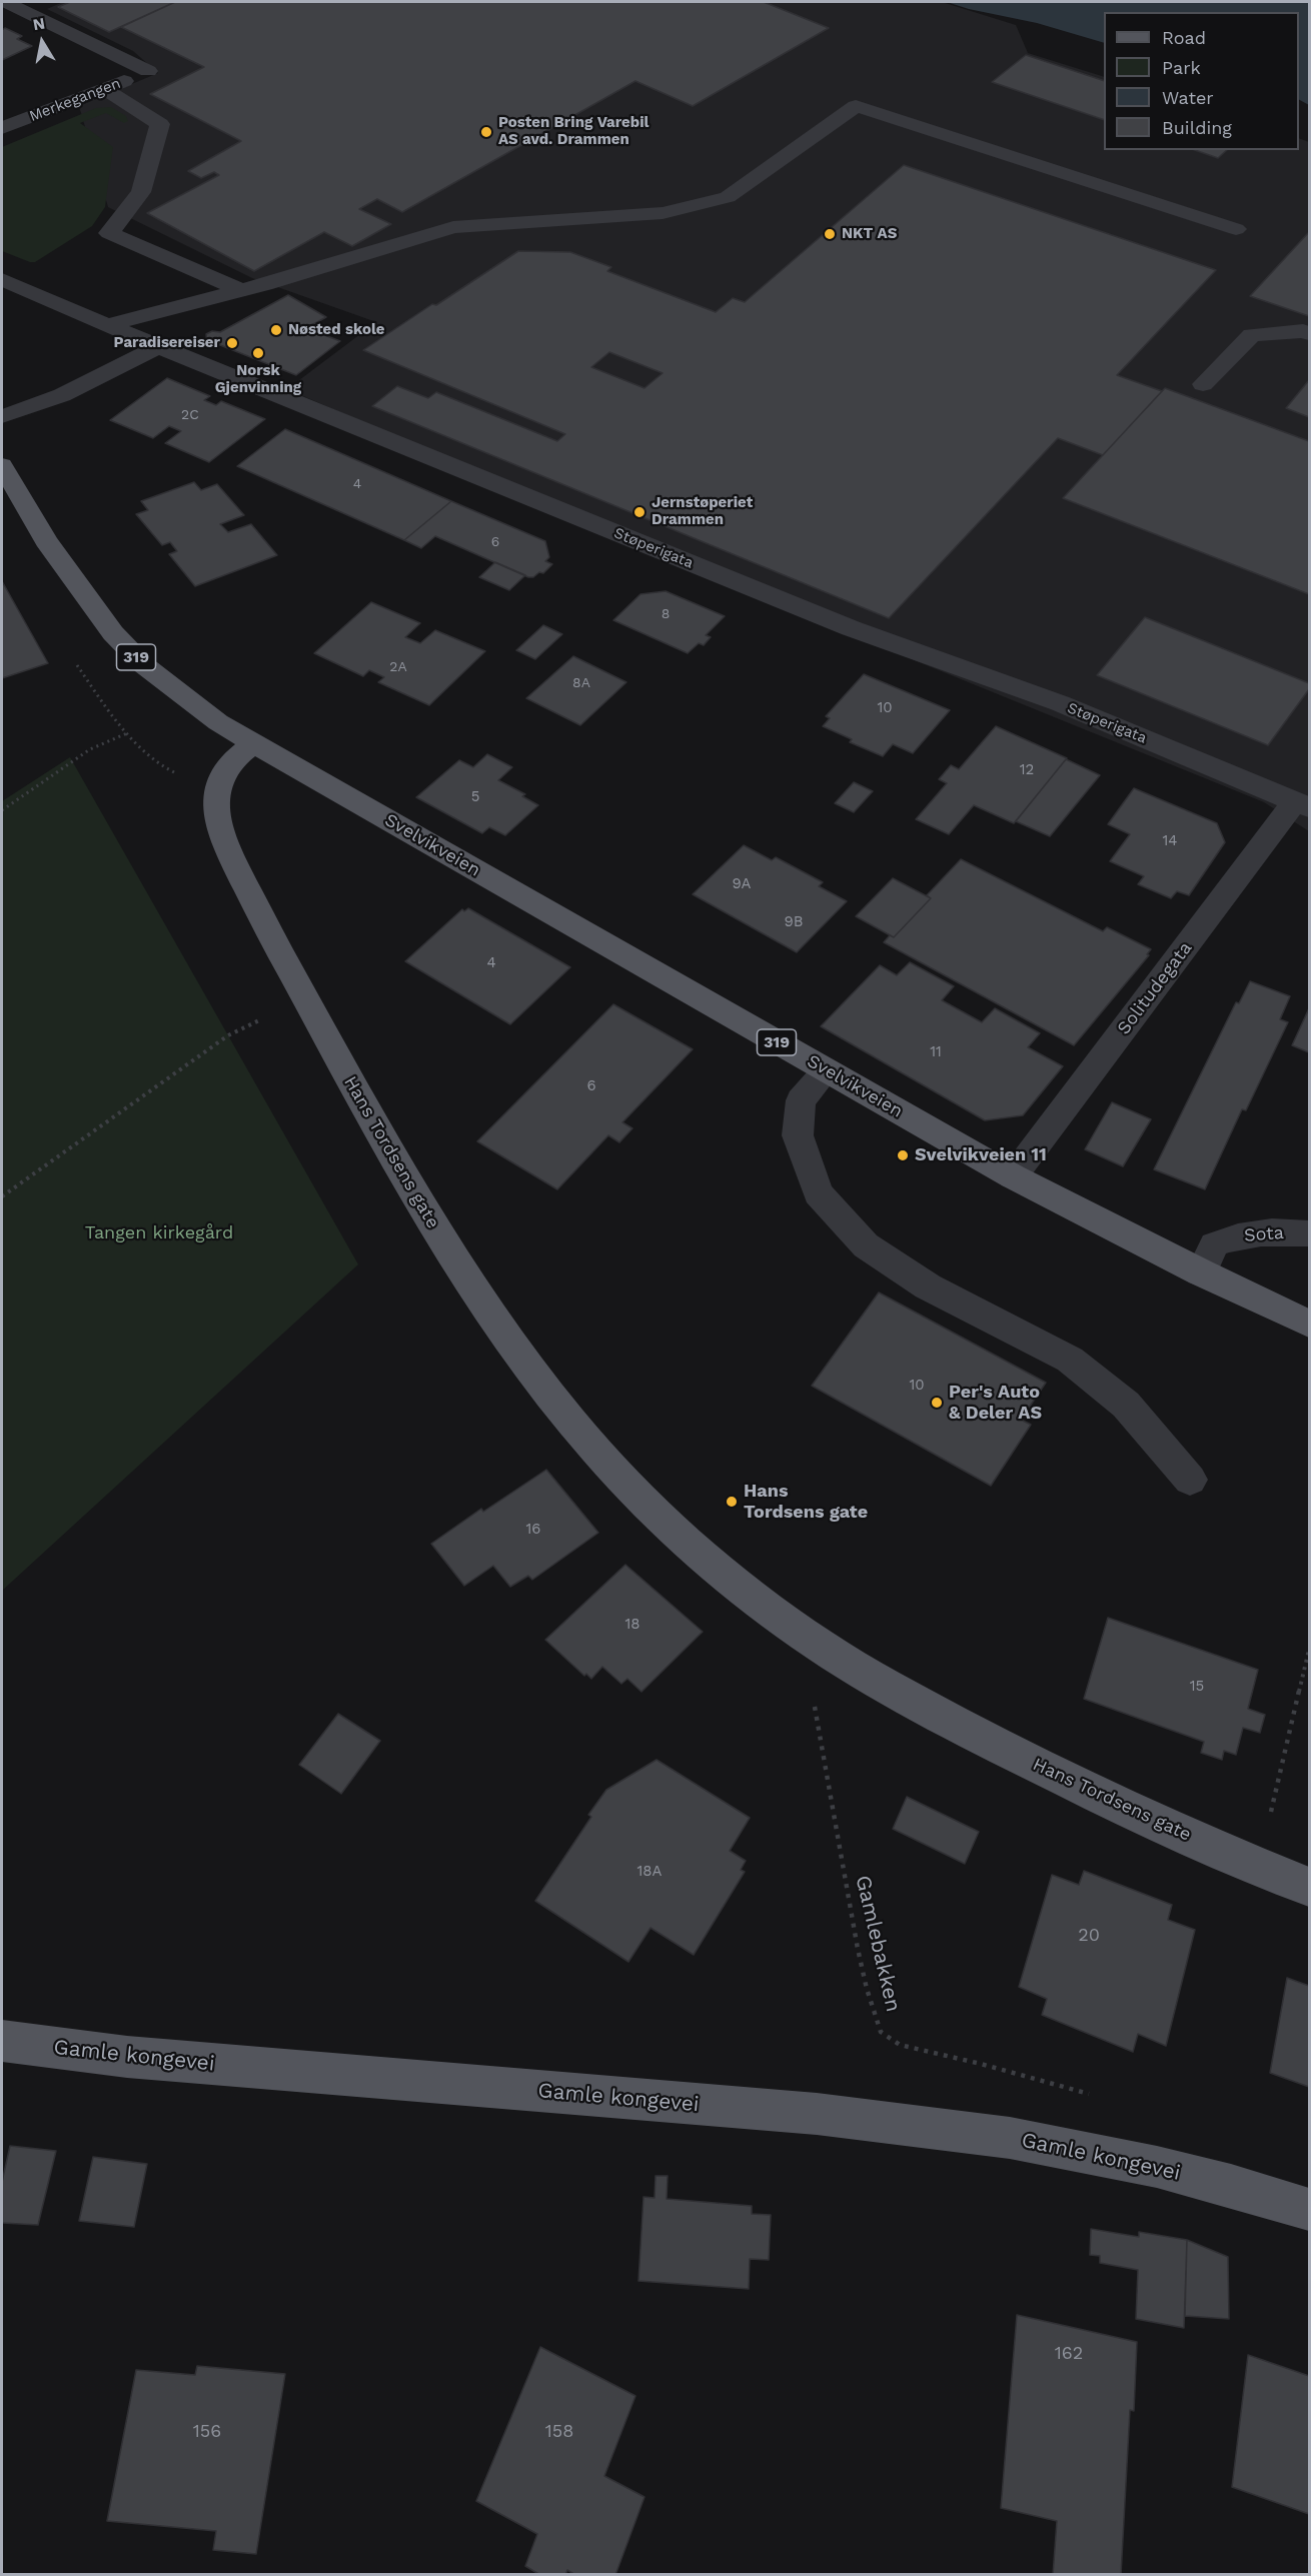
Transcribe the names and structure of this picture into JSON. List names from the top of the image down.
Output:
{
  "streets": {
    "main road": [
      "319",
      "Svelvikveien",
      "Hans Tordsens gate",
      "Gamle kongevei"
    ],
    "street": [
      "Merkegangen",
      "Støperigata",
      "Solitudegata",
      "Sota"
    ],
    "path": ["Gamlebakken"]
  },
  "crossings": [
    ["Støperigata", "Solitudegata"],
    ["319", "Svelvikveien"],
    ["319", "Hans Tordsens gate"],
    ["Svelvikveien", "Solitudegata"],
    ["Svelvikveien", "Hans Tordsens gate"],
    ["Svelvikveien", "Sota"],
    ["Hans Tordsens gate", "Gamlebakken"]
  ],
  "parks": ["Tangen kirkegård"],
  "places": [
    "Posten Bring Varebil AS avd. Drammen",
    "NKT AS",
    "Nøsted skole",
    "Paradisereiser",
    "Norsk Gjenvinning",
    "Jernstøperiet Drammen",
    "Svelvikveien 11",
    "Per's Auto & Deler AS",
    "Hans Tordsens gate"
  ],
  "house_numbers": [
    "2C",
    "4",
    "6",
    "8",
    "2A",
    "8A",
    "10",
    "12",
    "5",
    "14",
    "9A",
    "9B",
    "4",
    "11",
    "6",
    "10",
    "16",
    "18",
    "15",
    "18A",
    "20",
    "162",
    "156",
    "158"
  ],
  "legend": [
    "Road",
    "Park",
    "Water",
    "Building"
  ],
  "north": "top"
}
